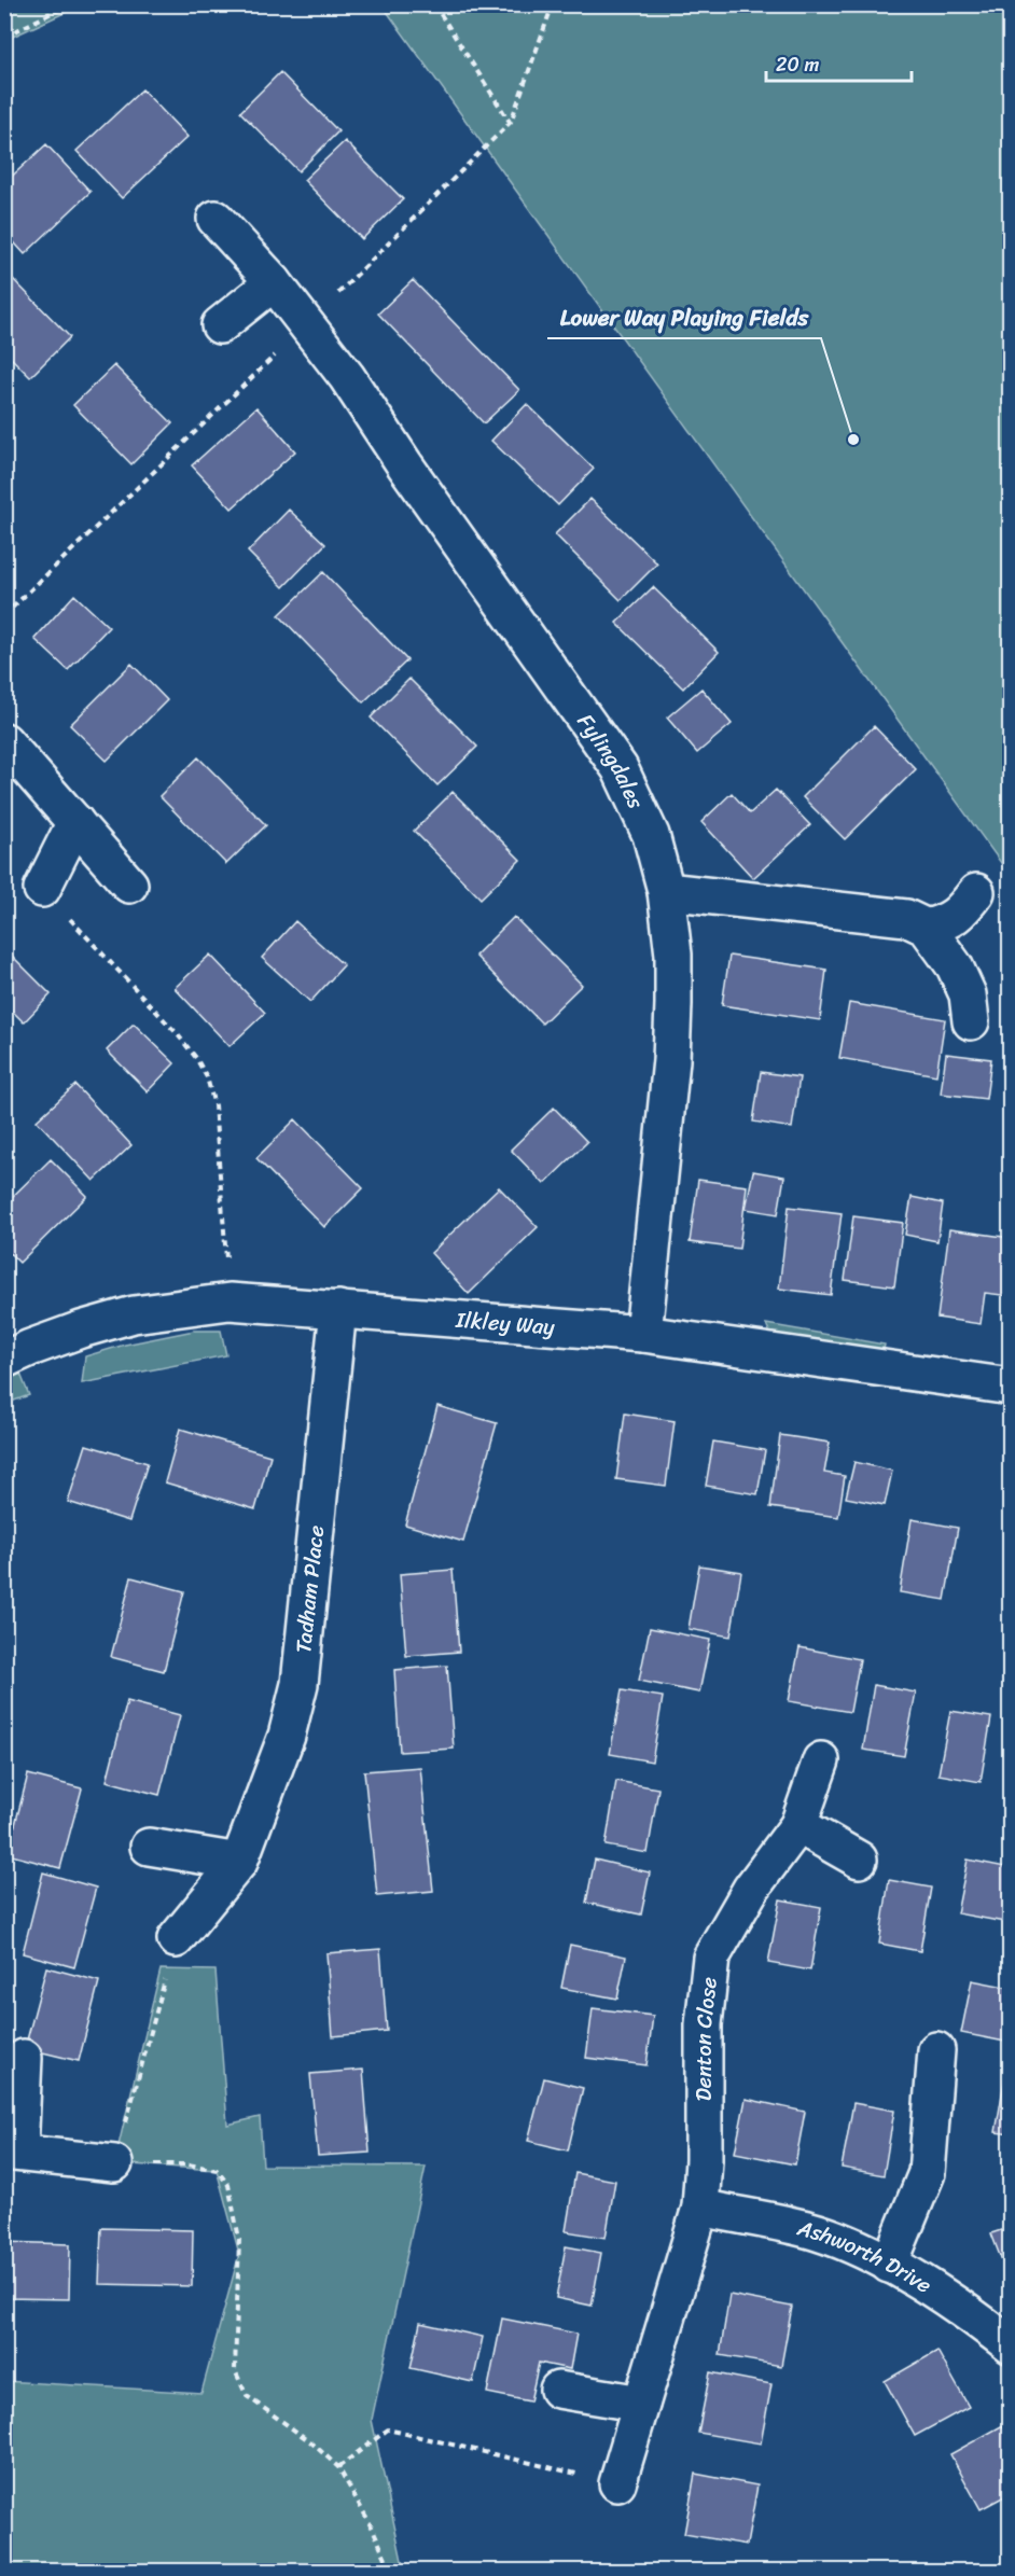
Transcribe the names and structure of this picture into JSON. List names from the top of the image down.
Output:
{
  "streets": {
    "street": [
      "Fylingdales",
      "Ilkley Way",
      "Tadham Place",
      "Denton Close",
      "Ashworth Drive"
    ]
  },
  "crossings": [
    ["Fylingdales", "Ilkley Way"],
    ["Ilkley Way", "Tadham Place"],
    ["Denton Close", "Ashworth Drive"]
  ],
  "places": ["Lower Way Playing Fields"],
  "scale_bar": "20 m"
}
